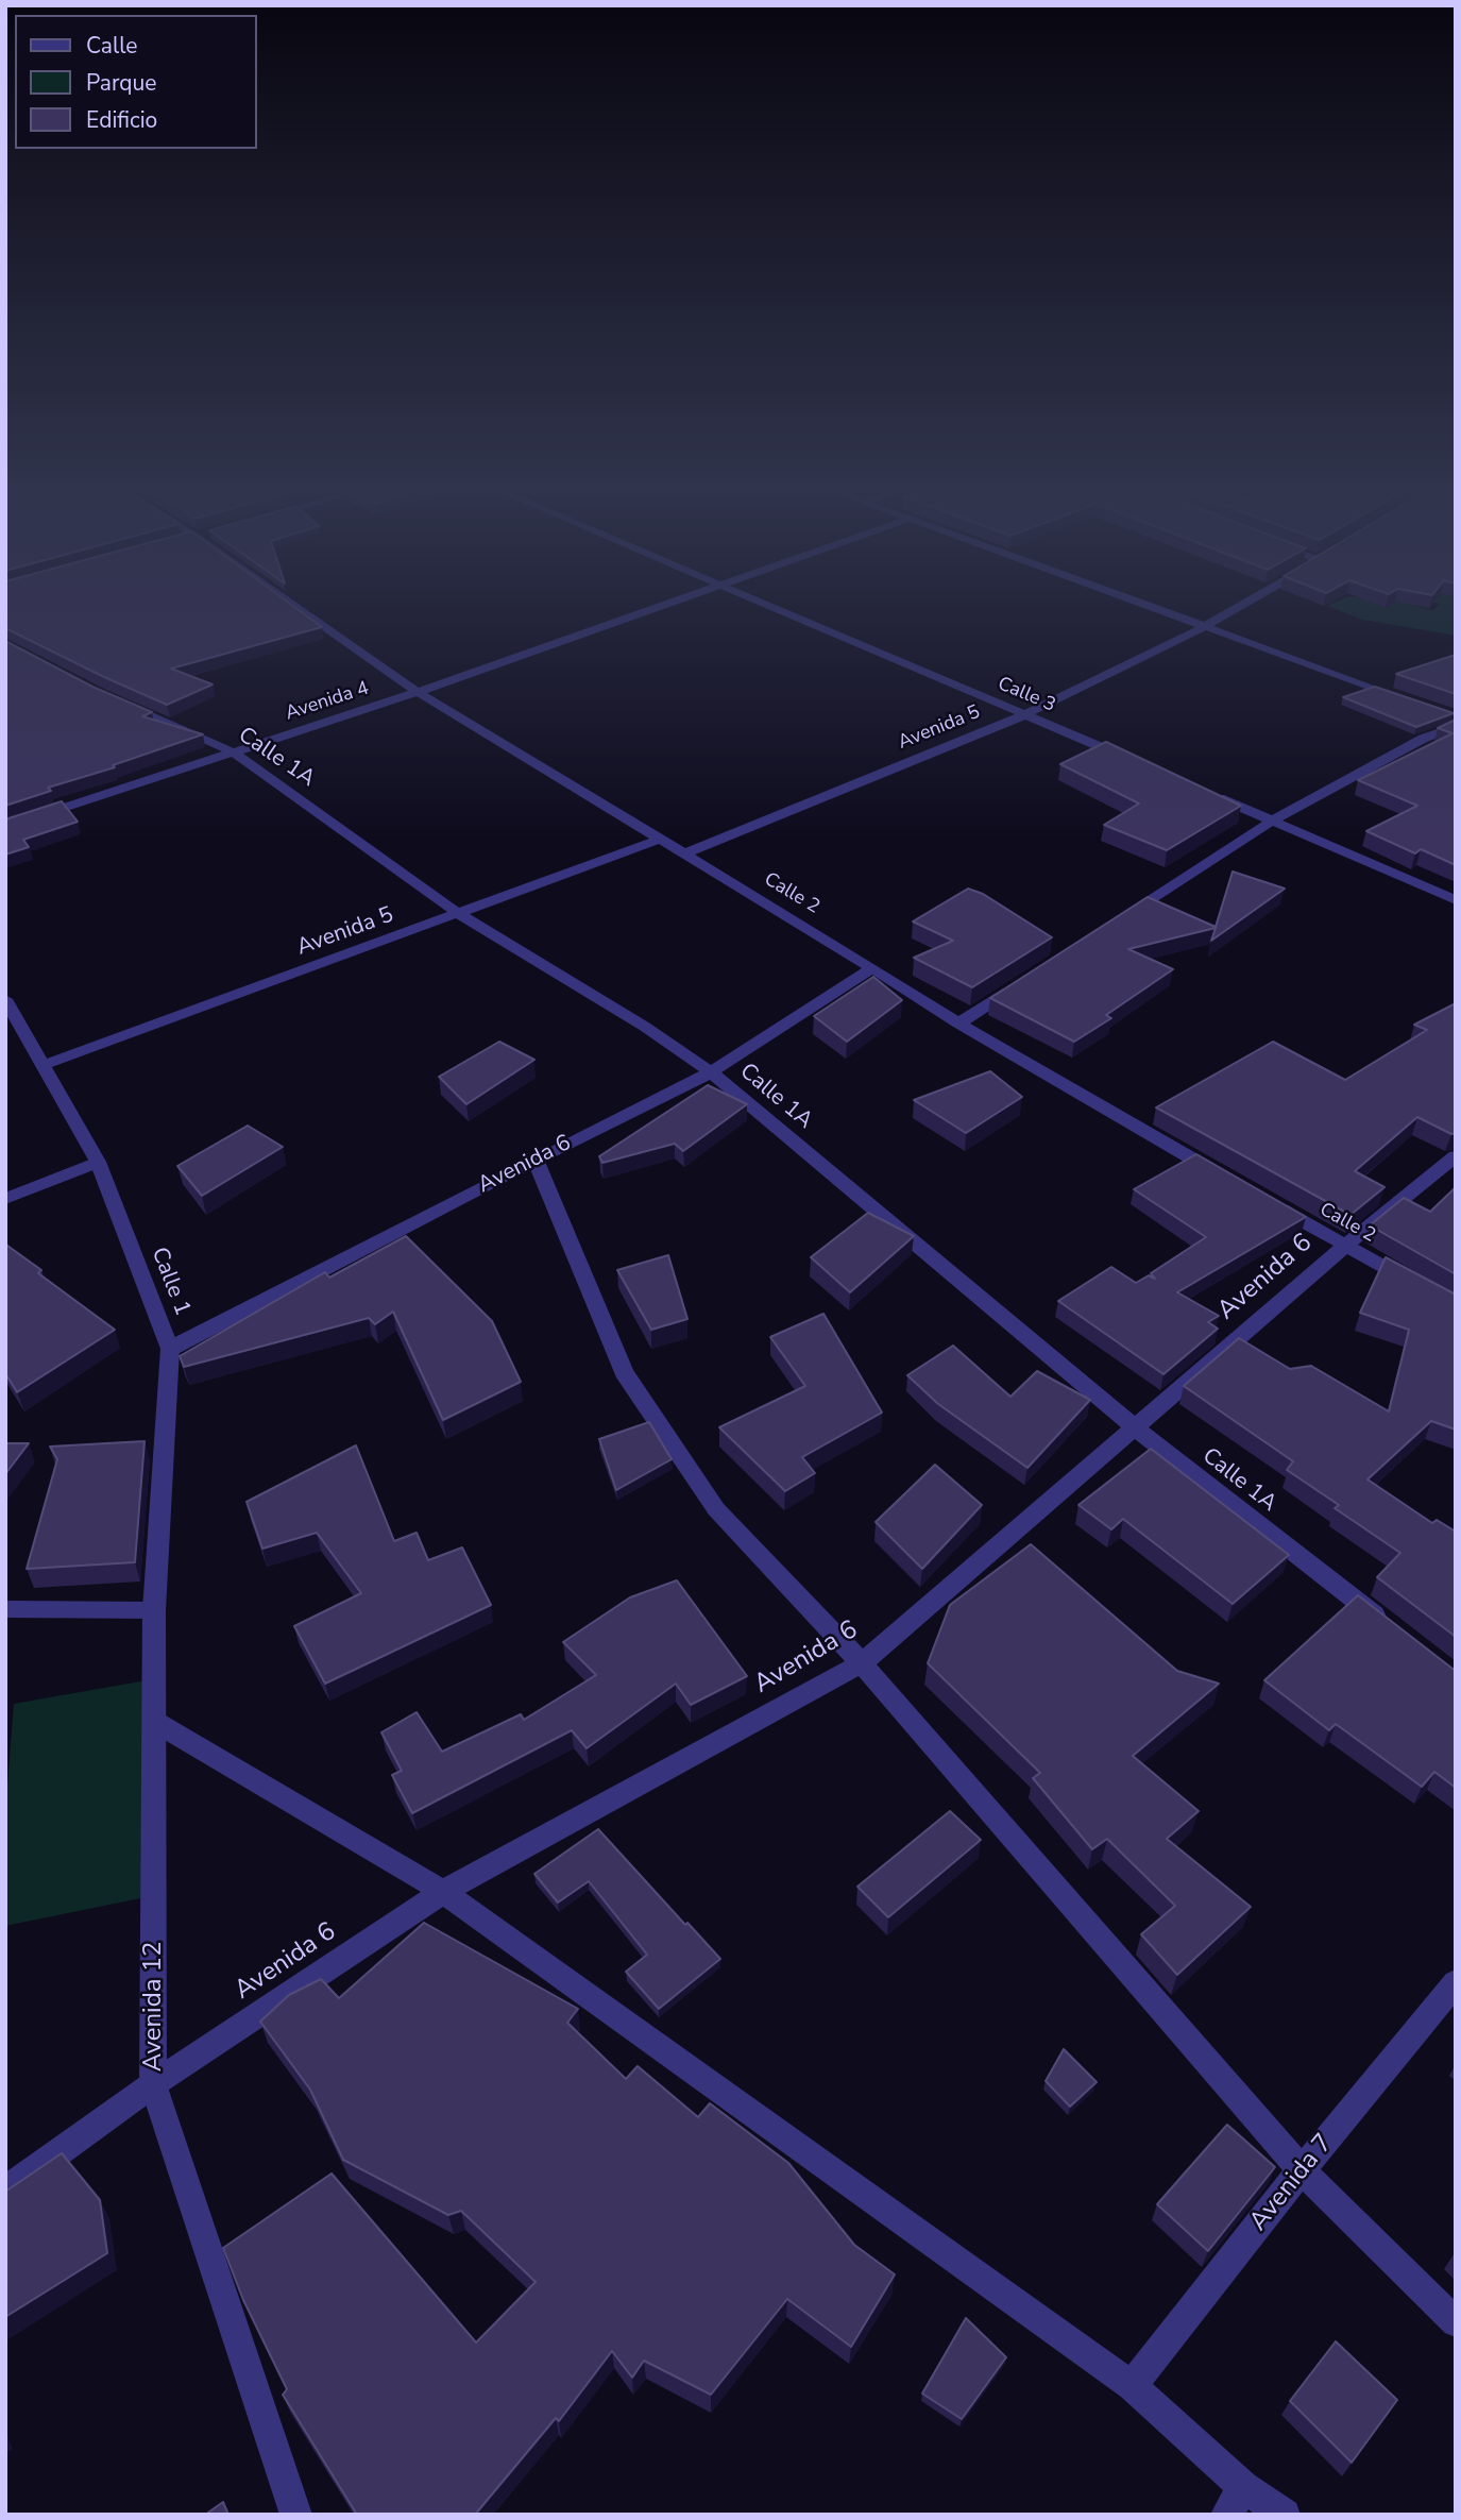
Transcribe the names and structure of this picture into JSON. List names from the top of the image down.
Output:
{
  "streets": {
    "street": [
      "Calle 3",
      "Avenida 4",
      "Avenida 5",
      "Calle 1A",
      "Calle 2",
      "Avenida 6",
      "Calle 1",
      "Avenida 12",
      "Avenida 7"
    ]
  },
  "crossings": [
    ["Calle 3", "Avenida 5"],
    ["Avenida 4", "Calle 1A"],
    ["Avenida 4", "Calle 2"],
    ["Avenida 5", "Calle 1A"],
    ["Avenida 5", "Calle 2"],
    ["Avenida 5", "Calle 1"],
    ["Calle 1A", "Avenida 6"],
    ["Calle 2", "Avenida 6"],
    ["Avenida 6", "Calle 1"],
    ["Avenida 6", "Avenida 12"],
    ["Calle 1", "Avenida 12"]
  ],
  "legend": ["Calle", "Parque", "Edificio"]
}
